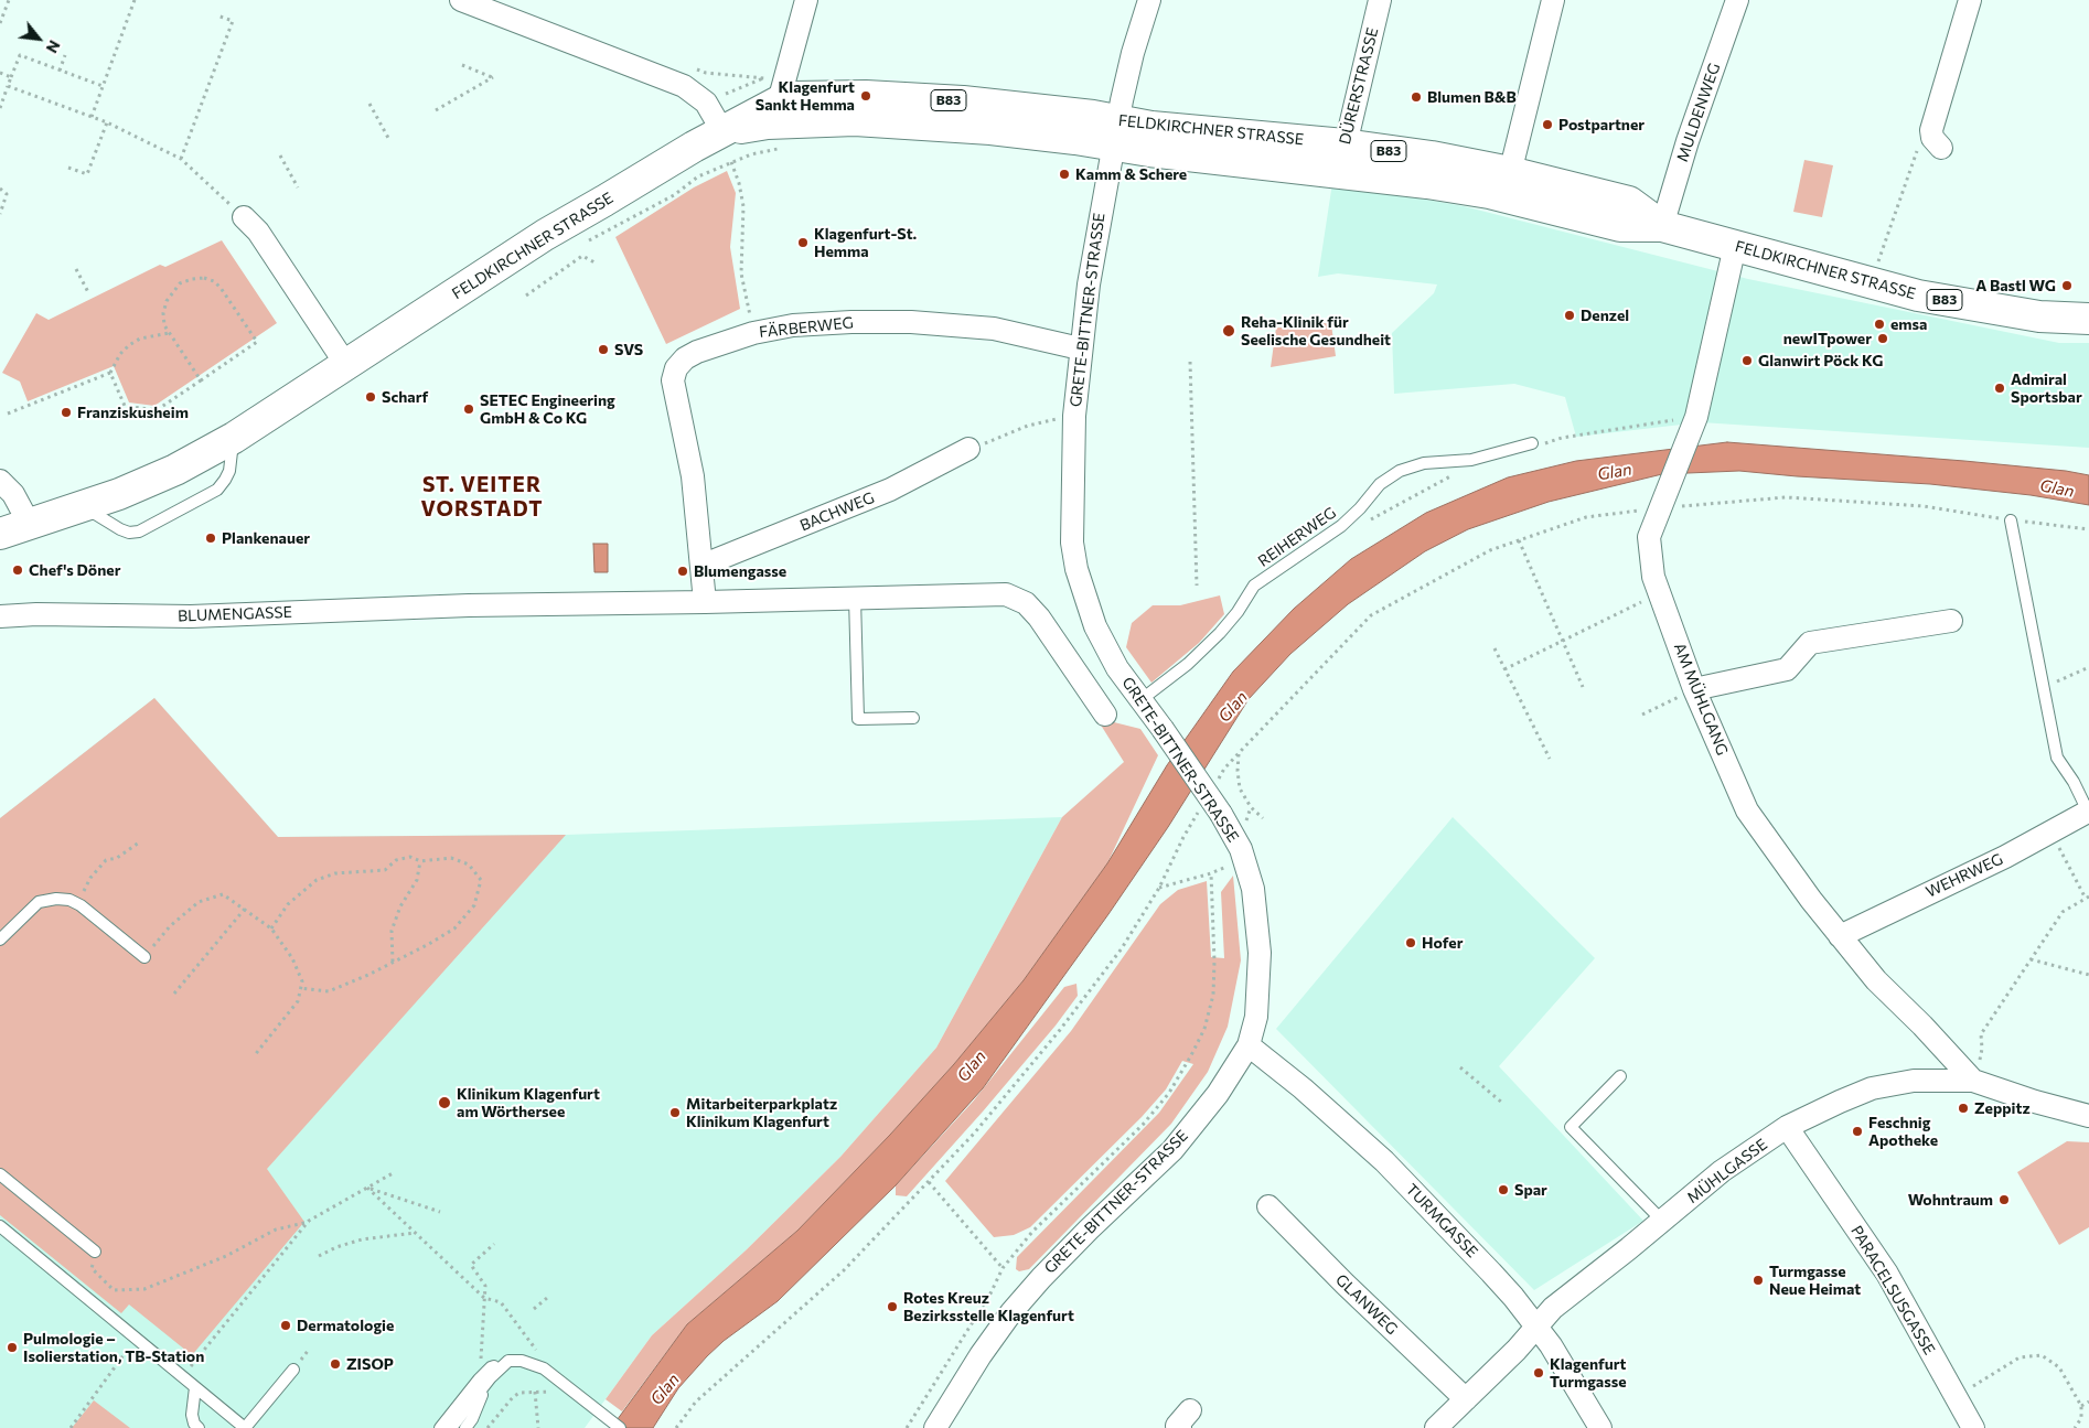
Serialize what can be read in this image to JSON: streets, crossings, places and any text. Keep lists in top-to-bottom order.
{
  "streets": {
    "main road": ["B83", "FELDKIRCHNER STRASSE"],
    "street": [
      "DÜRERSTRASSE",
      "MULDENWEG",
      "GRETE-BITTNER-STRASSE",
      "FÄRBERWEG",
      "BACHWEG",
      "BLUMENGASSE",
      "AM MÜHLGANG",
      "WEHRWEG",
      "MÜHLGASSE",
      "TURMGASSE",
      "PARACELSUSGASSE",
      "GLANWEG"
    ],
    "lane": ["REIHERWEG"]
  },
  "crossings": [
    ["DÜRERSTRASSE", "FELDKIRCHNER STRASSE"],
    ["MULDENWEG", "FELDKIRCHNER STRASSE"],
    ["FELDKIRCHNER STRASSE", "GRETE-BITTNER-STRASSE"],
    ["FELDKIRCHNER STRASSE", "AM MÜHLGANG"],
    ["GRETE-BITTNER-STRASSE", "FÄRBERWEG"],
    ["GRETE-BITTNER-STRASSE", "REIHERWEG"],
    ["GRETE-BITTNER-STRASSE", "TURMGASSE"],
    ["FÄRBERWEG", "BACHWEG"],
    ["FÄRBERWEG", "BLUMENGASSE"],
    ["AM MÜHLGANG", "WEHRWEG"],
    ["AM MÜHLGANG", "MÜHLGASSE"],
    ["MÜHLGASSE", "TURMGASSE"],
    ["MÜHLGASSE", "PARACELSUSGASSE"],
    ["MÜHLGASSE", "GLANWEG"]
  ],
  "districts": ["ST. VEITER VORSTADT"],
  "water": ["Glan"],
  "places": [
    "Klagenfurt Sankt Hemma",
    "Blumen B&B",
    "Postpartner",
    "Kamm & Schere",
    "Klagenfurt-St. Hemma",
    "A Bastl WG",
    "Denzel",
    "emsa",
    "Reha-Klinik für Seelische Gesundheit",
    "newITpower",
    "SVS",
    "Glanwirt Pöck KG",
    "Admiral Sportsbar",
    "Scharf",
    "SETEC Engineering GmbH & Co KG",
    "Franziskusheim",
    "Plankenauer",
    "Chef's Döner",
    "Blumengasse",
    "Hofer",
    "Klinikum Klagenfurt am Wörthersee",
    "Zeppitz",
    "Mitarbeiterparkplatz Klinikum Klagenfurt",
    "Feschnig Apotheke",
    "Spar",
    "Wohntraum",
    "Turmgasse Neue Heimat",
    "Rotes Kreuz Bezirksstelle Klagenfurt",
    "Dermatologie",
    "Pulmologie – Isolierstation, TB-Station",
    "ZISOP",
    "Klagenfurt Turmgasse"
  ],
  "north": "bottom right"
}
